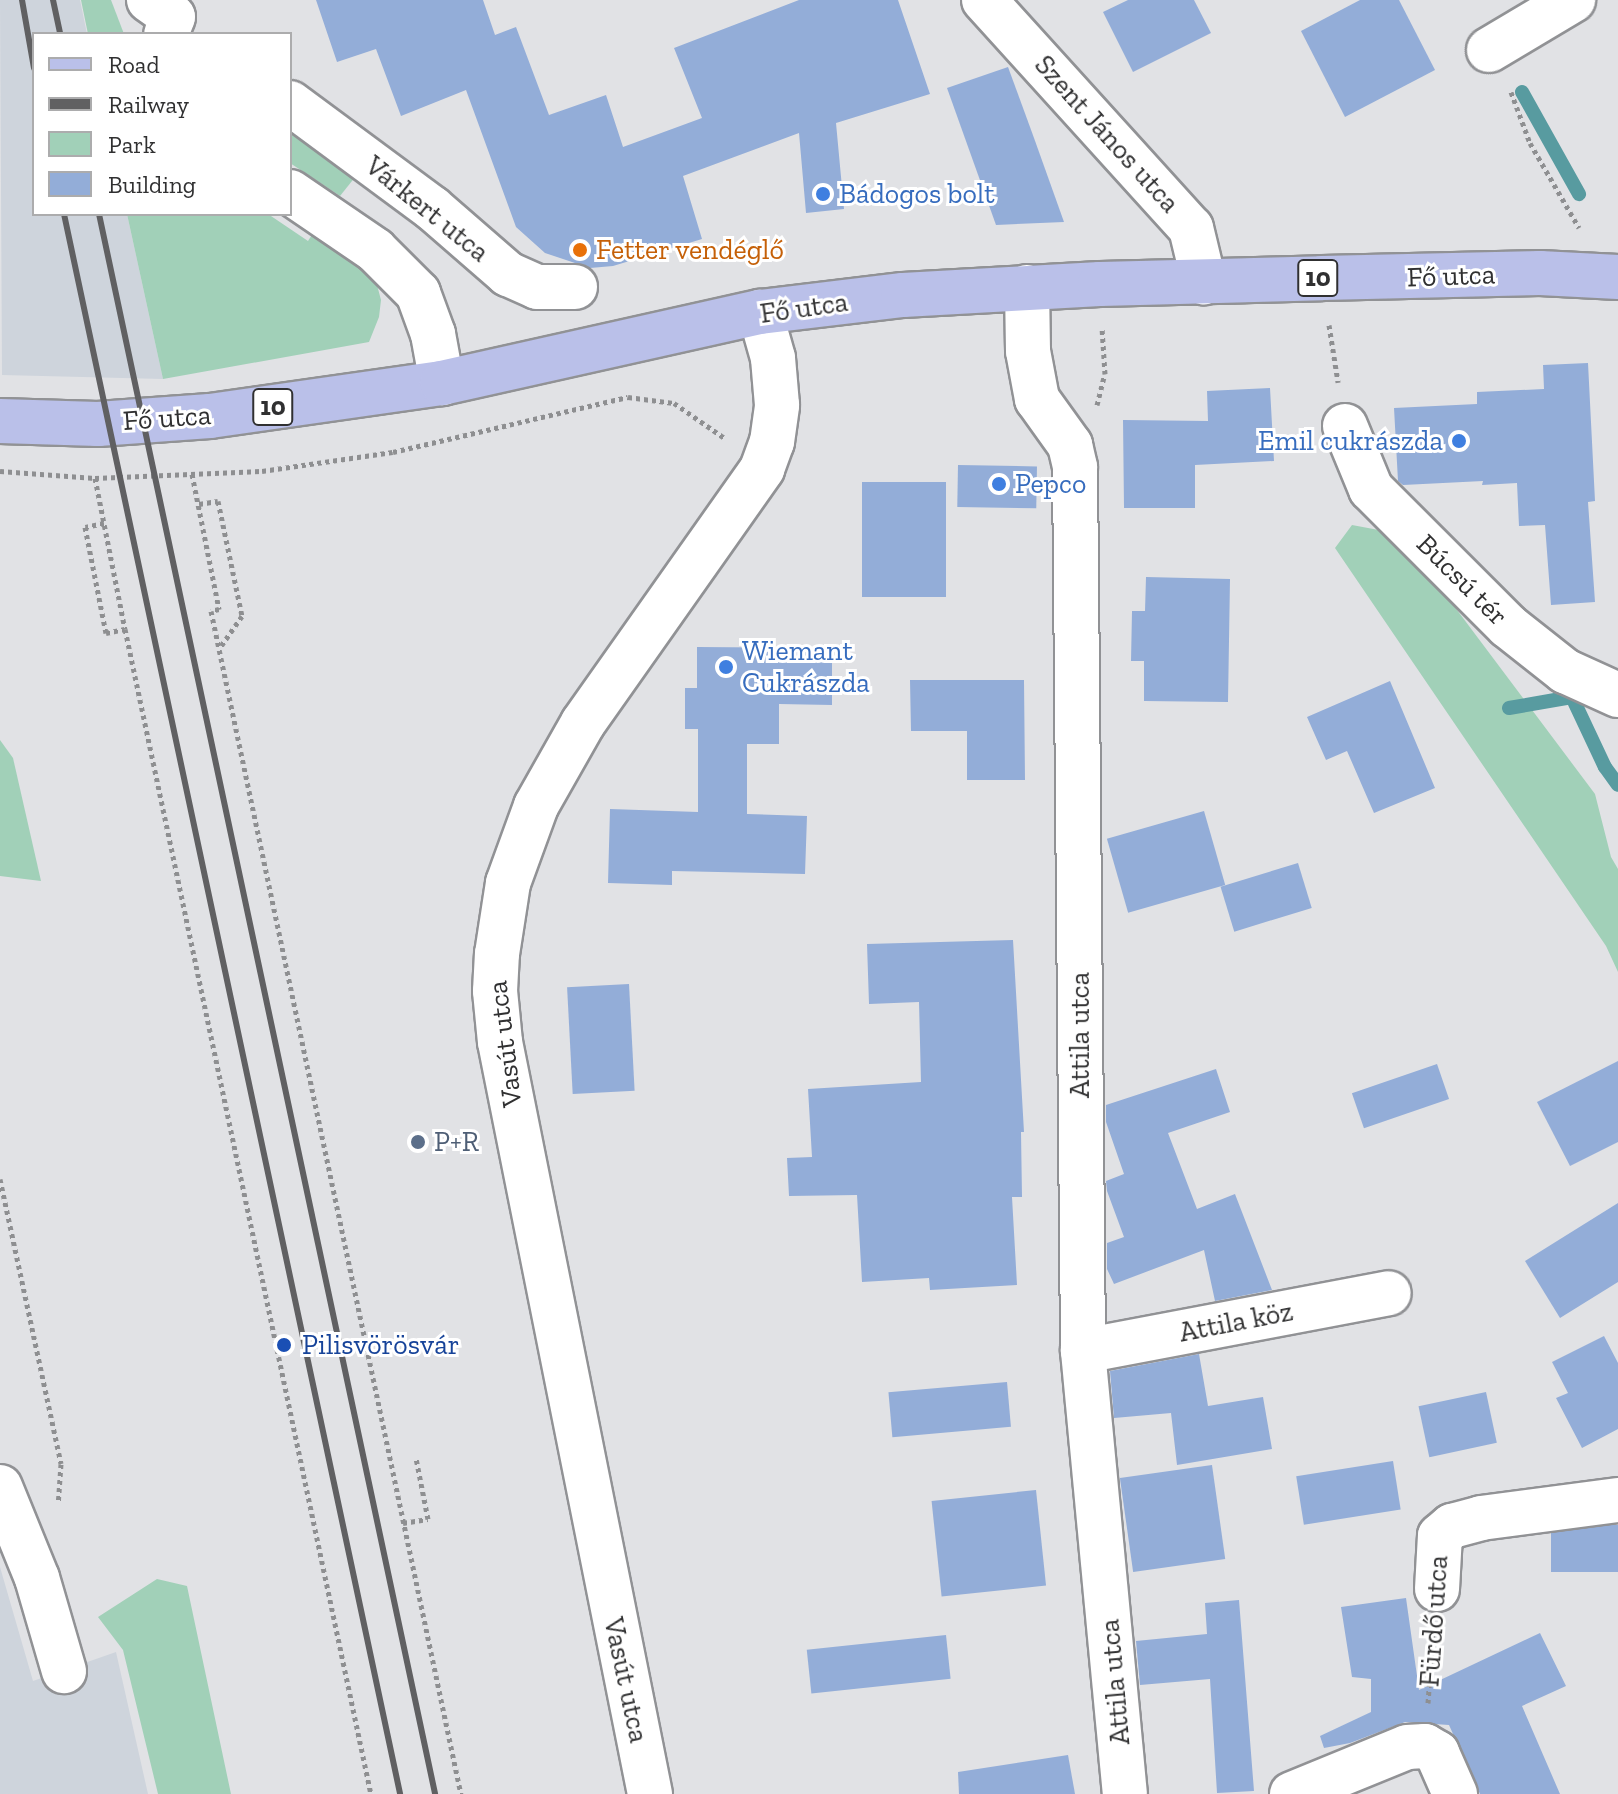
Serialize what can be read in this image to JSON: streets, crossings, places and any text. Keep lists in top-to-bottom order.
{
  "streets": {
    "main road": ["Fő utca", "10"],
    "street": [
      "Szent János utca",
      "Várkert utca",
      "Búcsú tér",
      "Attila utca",
      "Vasút utca",
      "Attila köz",
      "Fürdő utca"
    ]
  },
  "crossings": [
    ["Szent János utca", "Fő utca"],
    ["Fő utca", "Attila utca"],
    ["Fő utca", "Vasút utca"],
    ["Attila utca", "Attila köz"]
  ],
  "places": [
    "Bádogos bolt",
    "Fetter vendéglő",
    "Emil cukrászda",
    "Pepco",
    "Wiemant Cukrászda",
    "P+R",
    "Pilisvörösvár"
  ],
  "legend": [
    "Road",
    "Railway",
    "Park",
    "Building"
  ]
}
